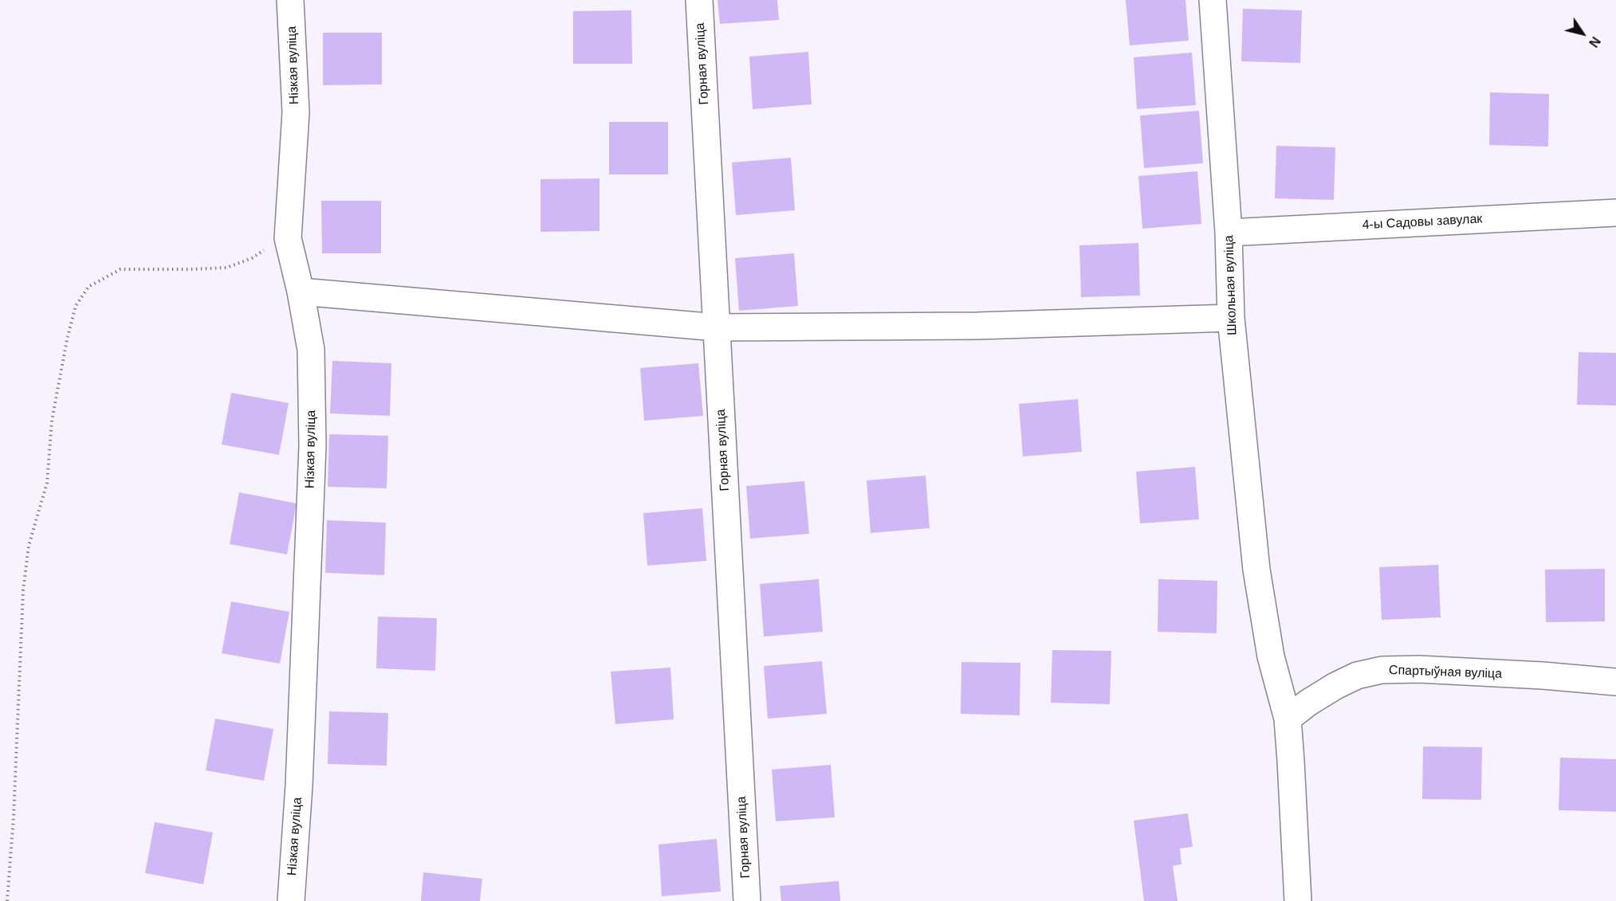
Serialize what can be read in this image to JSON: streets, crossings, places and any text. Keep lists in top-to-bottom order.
{
  "streets": {
    "street": [
      "Горная вуліца",
      "Нізкая вуліца",
      "4-ы Садовы завулак",
      "Школьная вуліца",
      "Спартыўная вуліца"
    ]
  },
  "crossings": [
    ["4-ы Садовы завулак", "Школьная вуліца"],
    ["Школьная вуліца", "Спартыўная вуліца"]
  ],
  "north": "bottom right"
}
